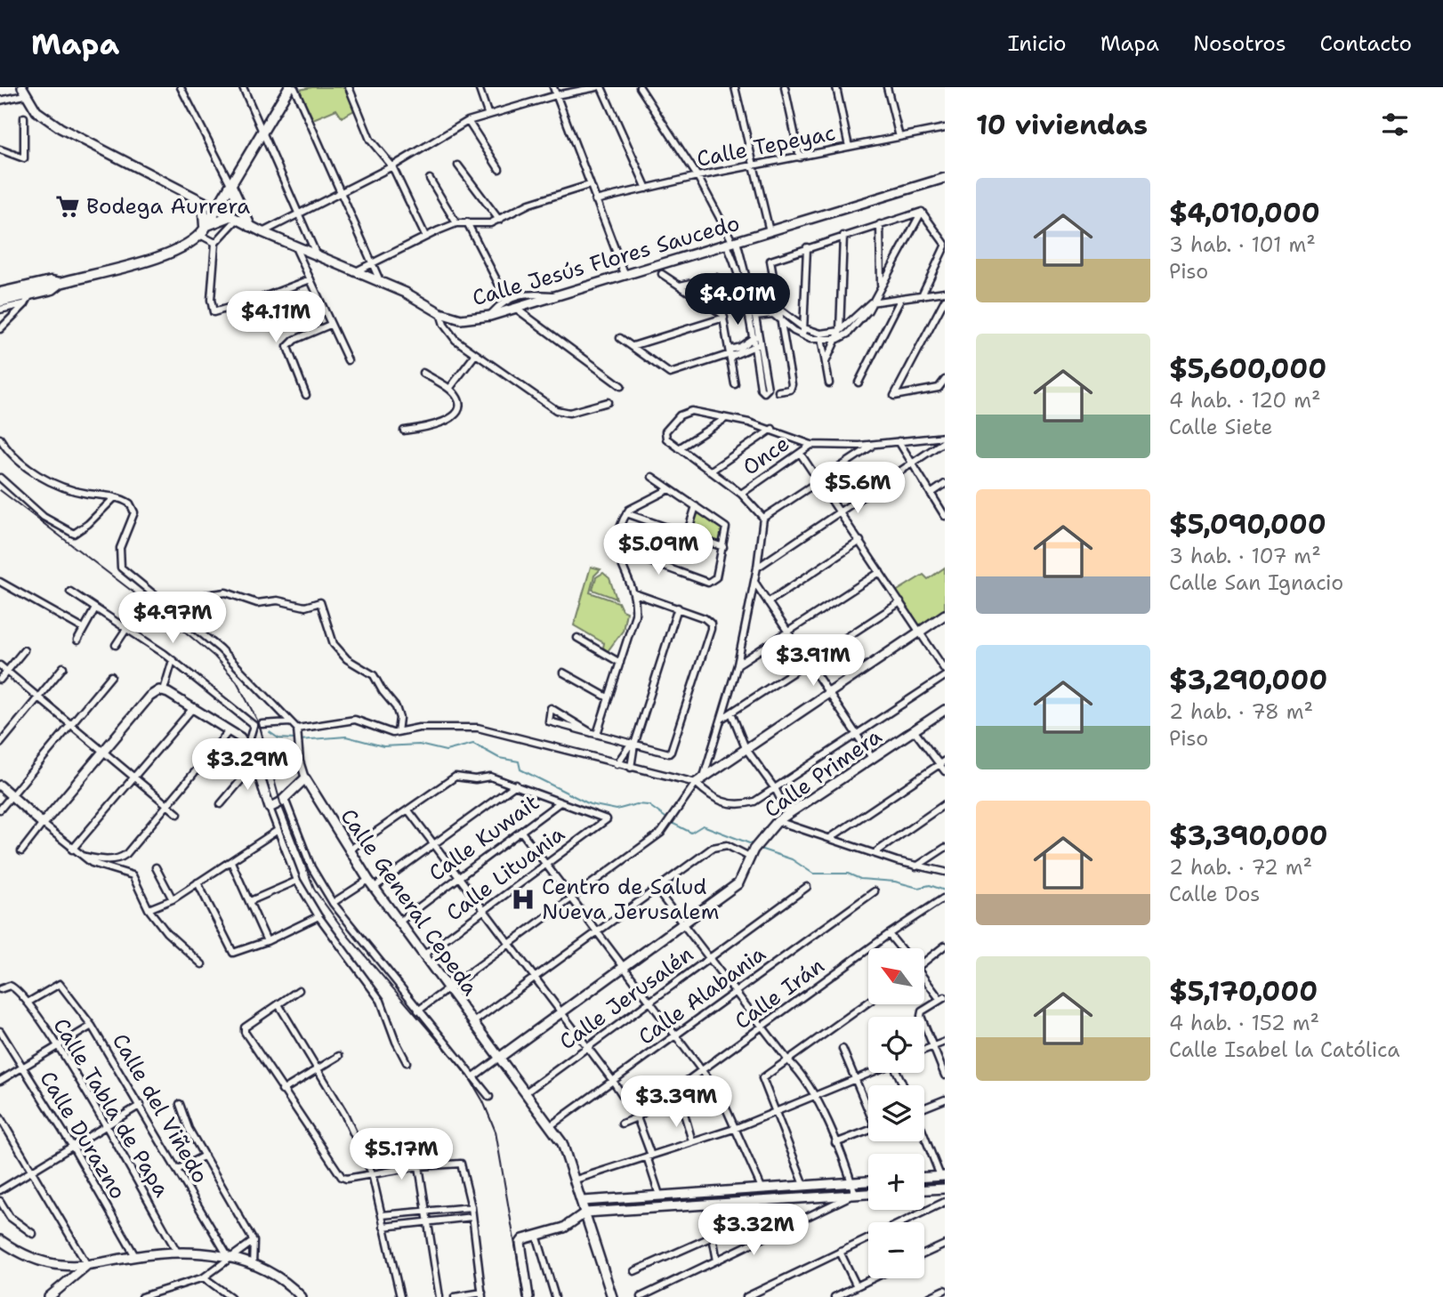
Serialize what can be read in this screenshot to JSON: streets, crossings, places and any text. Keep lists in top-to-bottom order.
{
  "streets": {
    "street": [
      "Calle Tepeyac",
      "Calle Jesús Flores Saucedo",
      "Once",
      "Calle Primera",
      "Calle Kuwait",
      "Calle Lituania",
      "Calle General Cepeda",
      "Calle Irán",
      "Calle Alabania",
      "Calle Jerusalén",
      "Calle Tabla de Papa",
      "Calle del Viñedo",
      "Calle Durazno"
    ]
  },
  "crossings": [
    ["Calle Primera", "Calle General Cepeda"],
    ["Calle Kuwait", "Calle Lituania"],
    ["Calle Kuwait", "Calle General Cepeda"],
    ["Calle Lituania", "Calle General Cepeda"],
    ["Calle General Cepeda", "Calle Alabania"],
    ["Calle General Cepeda", "Calle Jerusalén"],
    ["Calle Tabla de Papa", "Calle del Viñedo"]
  ],
  "places": {
    "supermarket": ["Bodega Aurrera"],
    "hospital": ["Centro de Salud Nueva Jerusalem"]
  },
  "north": "top left",
  "page": {
    "header": "Mapa",
    "nav": [
      "Inicio",
      "Mapa",
      "Nosotros",
      "Contacto"
    ],
    "heading": "10 viviendas",
    "list": [
      {
        "name": "$4,010,000",
        "note": "3 hab. · 101 m² · Piso"
      },
      {
        "name": "$5,600,000",
        "note": "4 hab. · 120 m² · Calle Siete"
      },
      {
        "name": "$5,090,000",
        "note": "3 hab. · 107 m² · Calle San Ignacio"
      },
      {
        "name": "$3,290,000",
        "note": "2 hab. · 78 m² · Piso"
      },
      {
        "name": "$3,390,000",
        "note": "2 hab. · 72 m² · Calle Dos"
      },
      {
        "name": "$5,170,000",
        "note": "4 hab. · 152 m² · Calle Isabel la Católica"
      }
    ],
    "price": [
      "$4.01M",
      "$4.11M",
      "$5.6M",
      "$5.09M",
      "$4.97M",
      "$3.91M",
      "$3.29M",
      "$3.39M",
      "$5.17M",
      "$3.32M"
    ],
    "map_buttons": ["+", "−"]
  }
}
